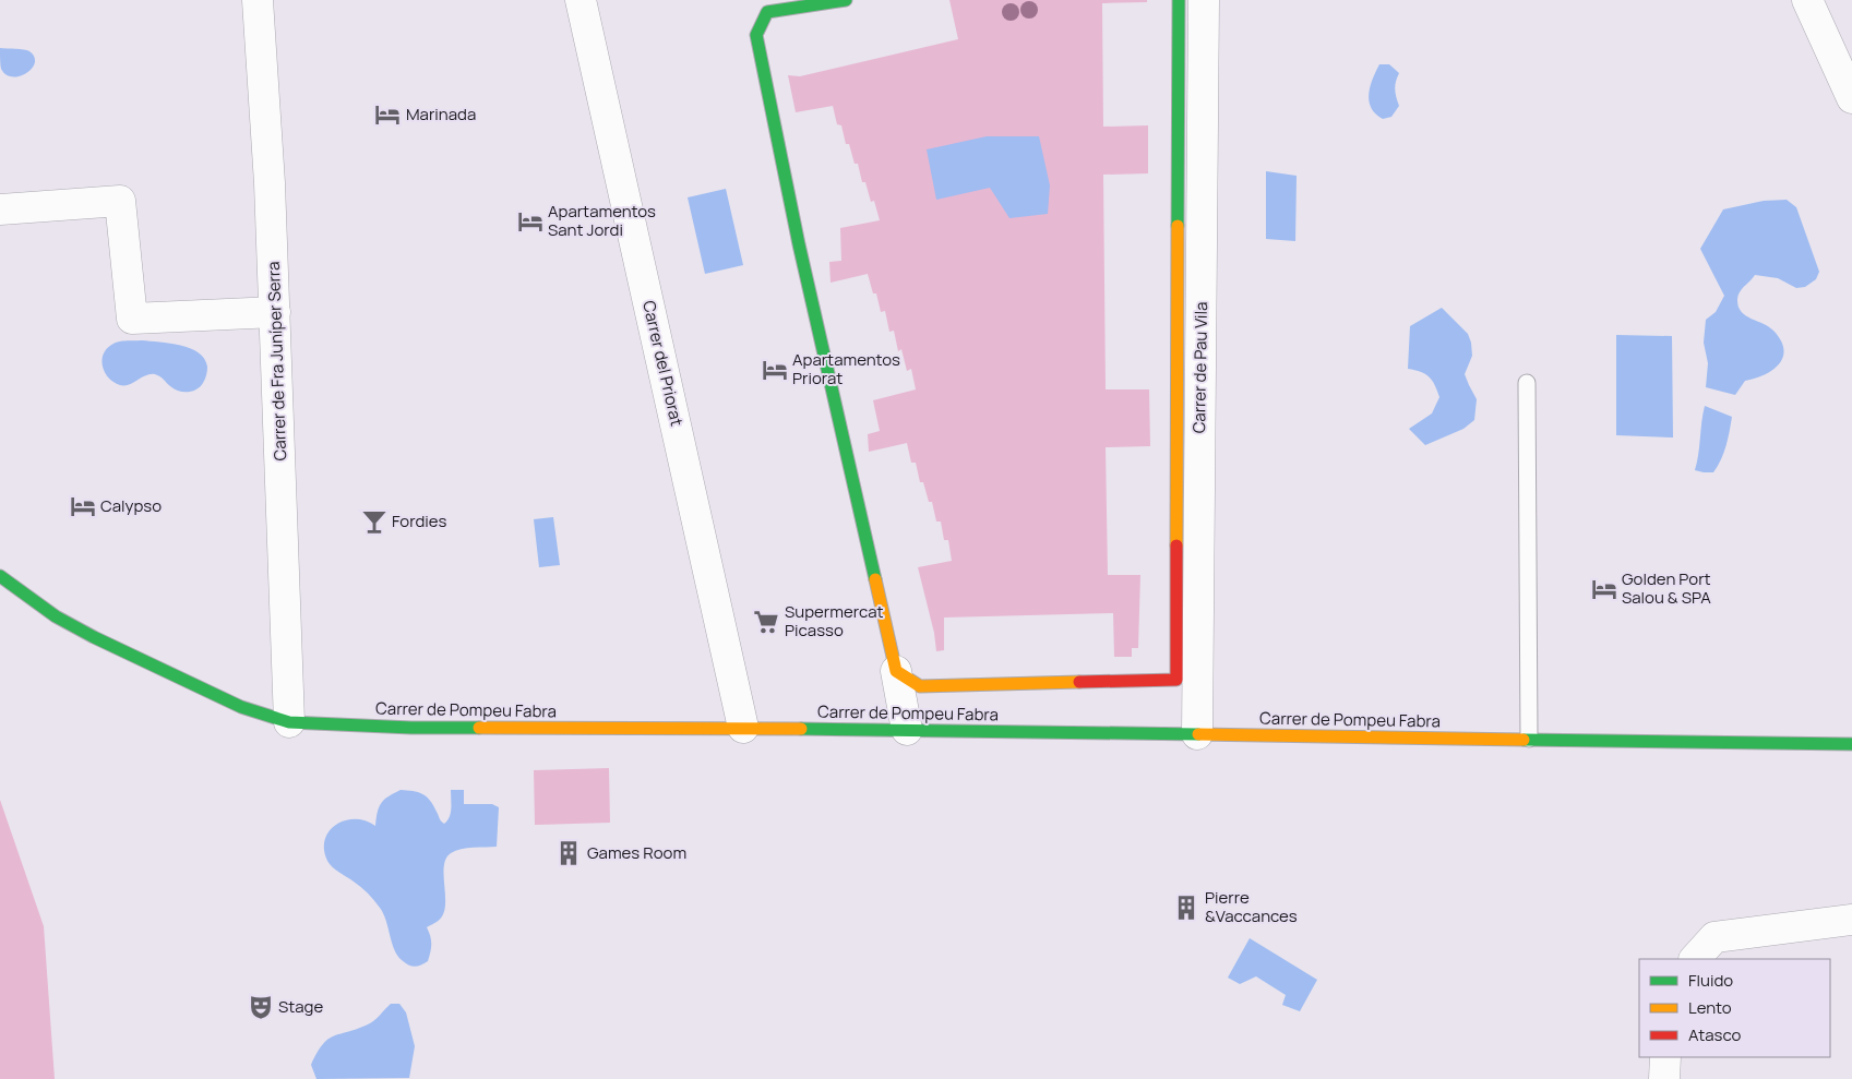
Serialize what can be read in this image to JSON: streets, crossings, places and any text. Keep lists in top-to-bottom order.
{
  "streets": {
    "street": [
      "Carrer de Fra Juníper Serra",
      "Carrer del Priorat",
      "Carrer de Pau Vila",
      "Carrer de Pompeu Fabra"
    ]
  },
  "crossings": [
    ["Carrer de Fra Juníper Serra", "Carrer de Pompeu Fabra"],
    ["Carrer del Priorat", "Carrer de Pompeu Fabra"],
    ["Carrer de Pau Vila", "Carrer de Pompeu Fabra"]
  ],
  "places": {
    "hotel": [
      "Marinada",
      "Apartamentos Sant Jordi",
      "Apartamentos Priorat",
      "Calypso",
      "Golden Port Salou & SPA"
    ],
    "bar": ["Fordies"],
    "supermarket": ["Supermercat Picasso"],
    "building": ["Games Room", "Pierre &Vaccances"],
    "theatre": ["Stage"]
  },
  "legend": ["Fluido", "Lento", "Atasco"]
}
